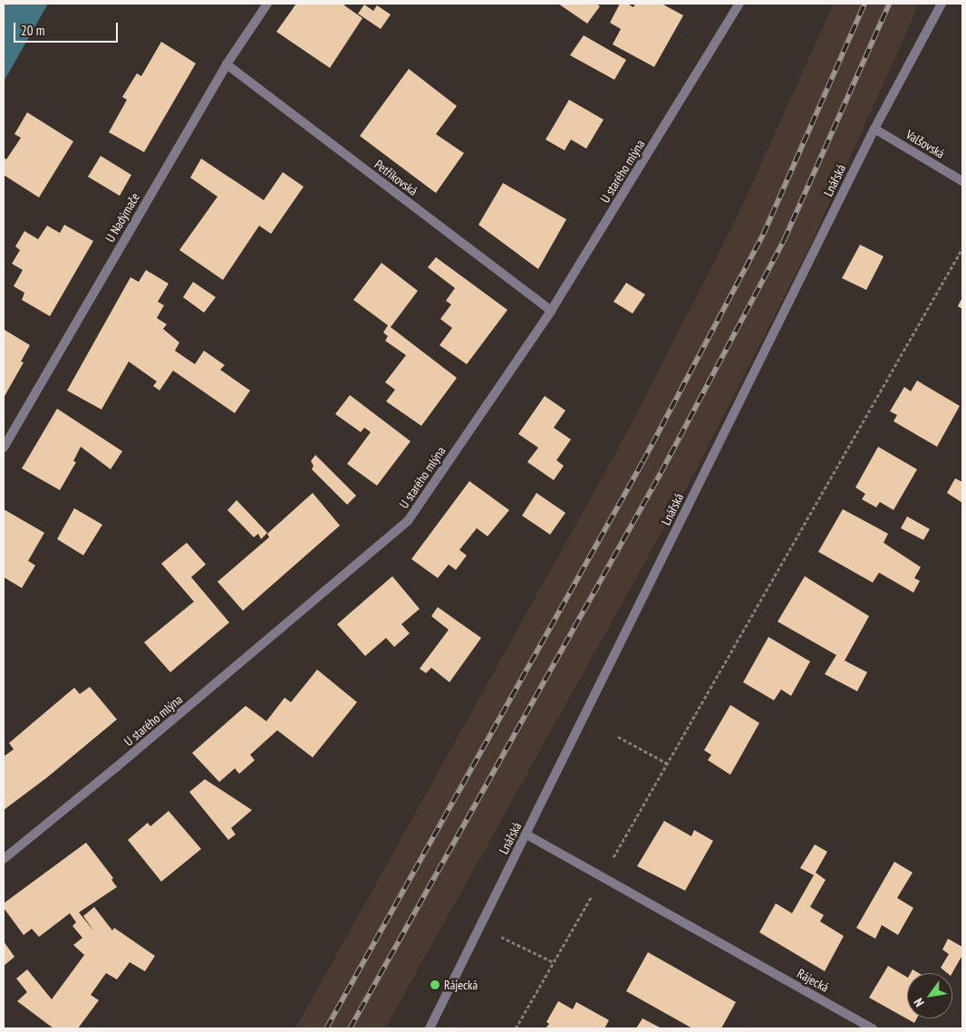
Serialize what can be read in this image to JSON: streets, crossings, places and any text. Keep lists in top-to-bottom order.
{
  "streets": {
    "street": [
      "Valšovská",
      "U starého mlýna",
      "Petříkovská",
      "Lnářská",
      "U Nadýmače",
      "Rájecká"
    ]
  },
  "crossings": [
    ["Valšovská", "Lnářská"],
    ["U starého mlýna", "Petříkovská"],
    ["Petříkovská", "U Nadýmače"],
    ["Lnářská", "Rájecká"]
  ],
  "places": ["Rájecká"],
  "scale_bar": "20 m",
  "north": "bottom left"
}
